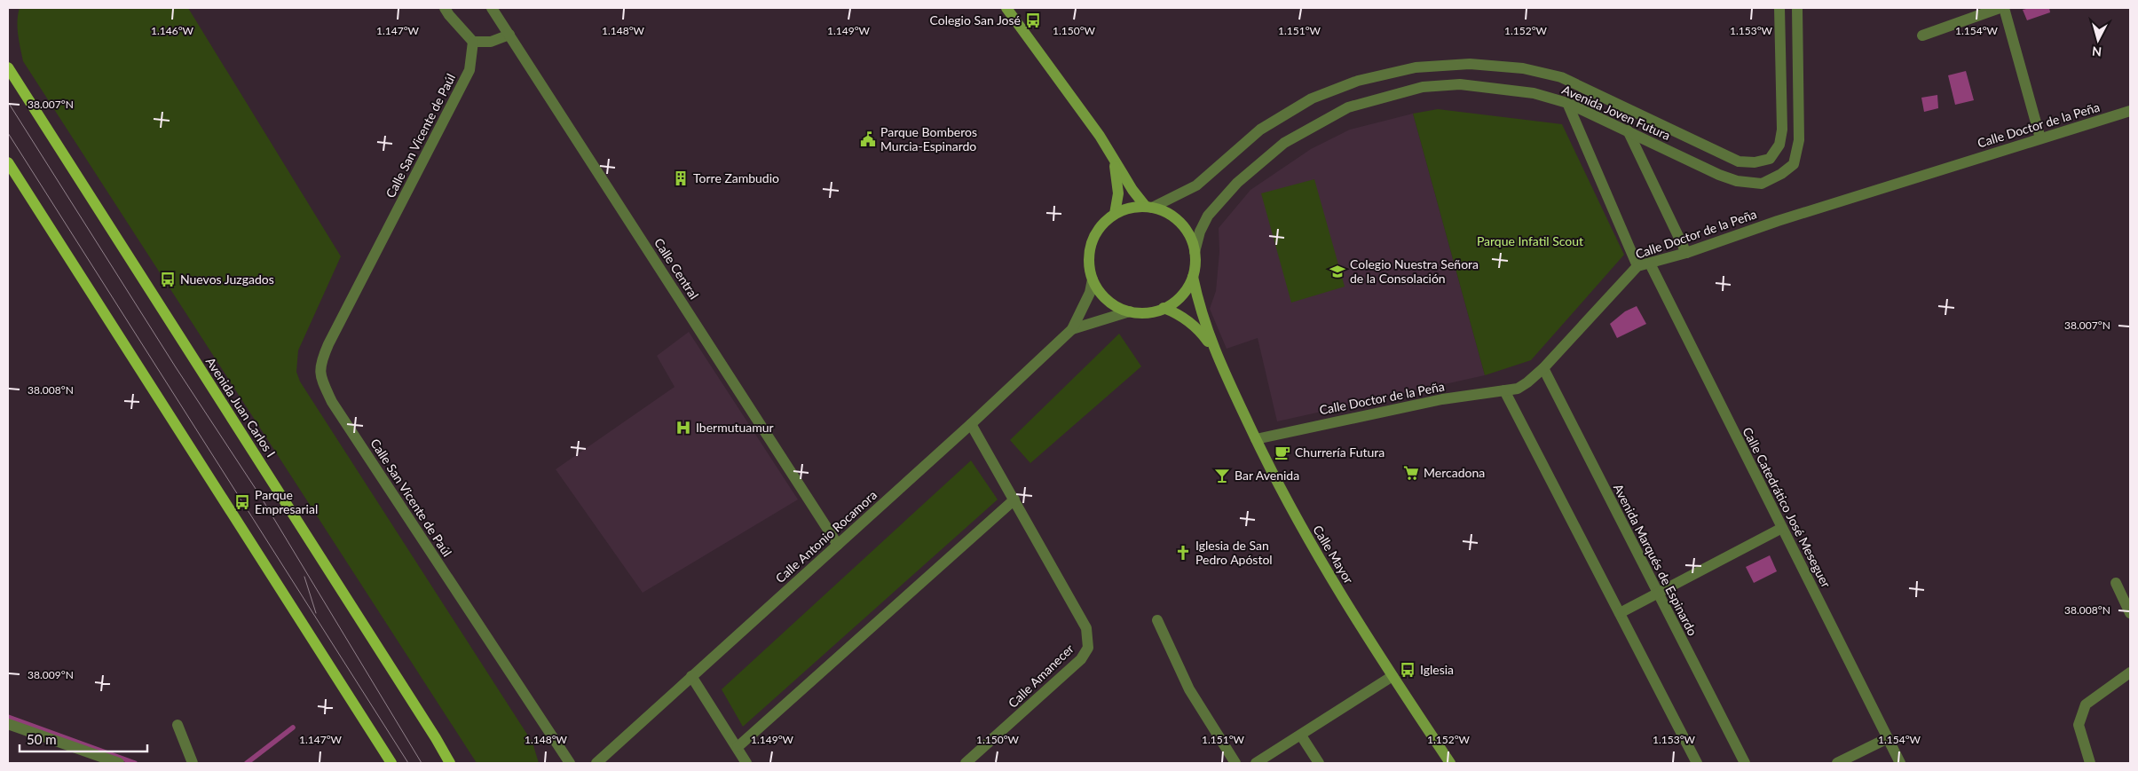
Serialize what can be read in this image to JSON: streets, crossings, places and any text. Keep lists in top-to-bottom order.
{
  "streets": {
    "main road": ["Avenida Juan Carlos I", "Calle Mayor"],
    "street": [
      "Avenida Joven Futura",
      "Calle Doctor de la Peña",
      "Calle San Vicente de Paúl",
      "Calle Central",
      "Calle Catedrático José Meseguer",
      "Calle Antonio Rocamora",
      "Avenida Marqués de Espinardo",
      "Calle Amanecer"
    ]
  },
  "crossings": [
    ["Avenida Joven Futura", "Calle Antonio Rocamora"],
    ["Avenida Joven Futura", "Calle Mayor"],
    ["Calle Doctor de la Peña", "Calle Catedrático José Meseguer"],
    ["Calle Doctor de la Peña", "Calle Mayor"],
    ["Calle Doctor de la Peña", "Avenida Marqués de Espinardo"],
    ["Calle Central", "Calle Antonio Rocamora"],
    ["Calle Antonio Rocamora", "Calle Mayor"],
    ["Calle Antonio Rocamora", "Calle Amanecer"]
  ],
  "parks": ["Parque Infatil Scout"],
  "places": {
    "bus stop": [
      "Colegio San José",
      "Nuevos Juzgados",
      "Parque Empresarial",
      "Iglesia"
    ],
    "public building": ["Parque Bomberos Murcia-Espinardo"],
    "building": ["Torre Zambudio"],
    "school or university": ["Colegio Nuestra Señora de la Consolación"],
    "hospital": ["Ibermutuamur"],
    "cafe": ["Churrería Futura"],
    "supermarket": ["Mercadona"],
    "bar": ["Bar Avenida"],
    "church": ["Iglesia de San Pedro Apóstol"]
  },
  "scale_bar": "50 m",
  "north": "bottom",
  "coordinates": [
    "1.146°W",
    "1.147°W",
    "1.148°W",
    "1.149°W",
    "1.150°W",
    "1.151°W",
    "1.152°W",
    "1.153°W",
    "1.154°W",
    "38.007°N",
    "38.008°N",
    "38.009°N"
  ]
}
